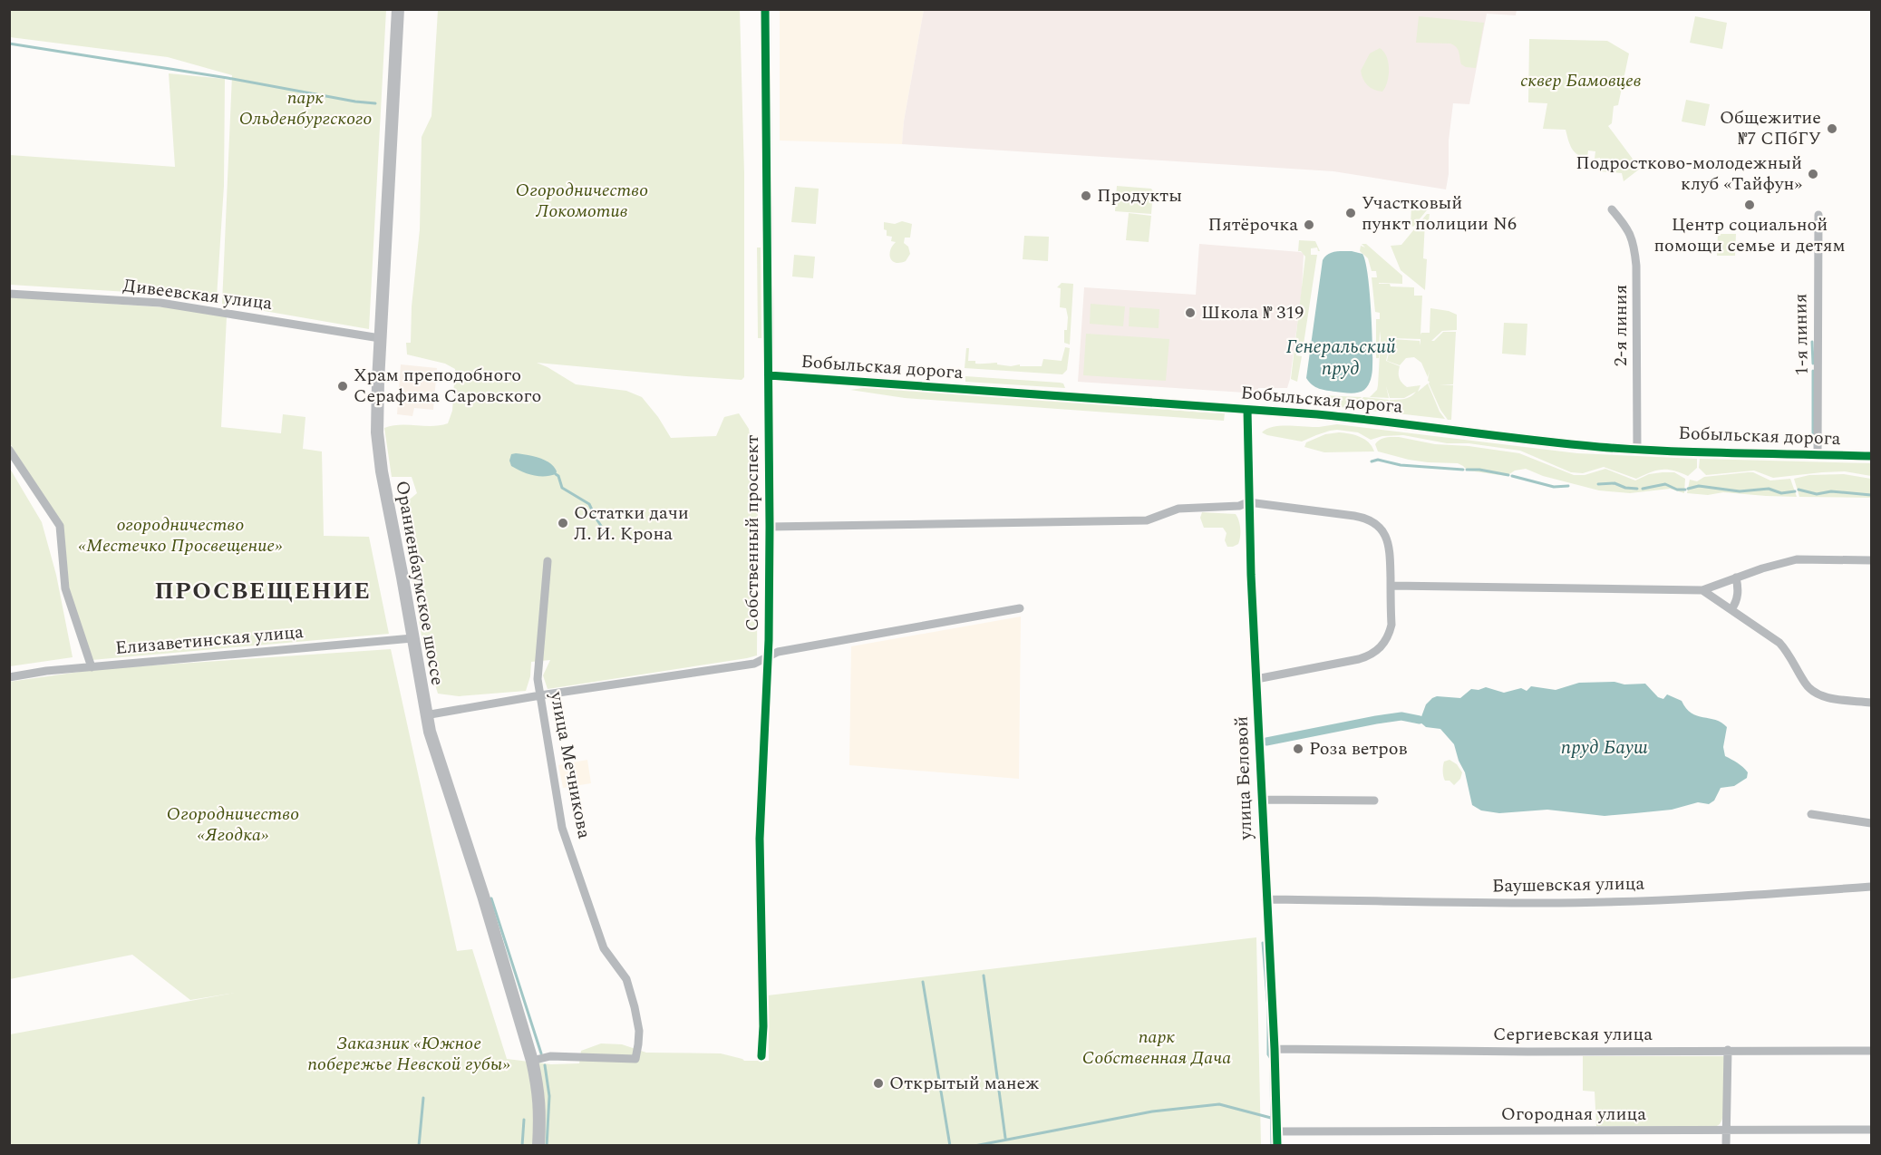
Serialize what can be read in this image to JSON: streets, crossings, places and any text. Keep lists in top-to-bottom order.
{
  "streets": {
    "main road": ["Ораниенбаумское шоссе"],
    "street": [
      "Дивеевская улица",
      "2-я линия",
      "1-я линия",
      "Бобыльская дорога",
      "Собственный проспект",
      "Елизаветинская улица",
      "улица Мечникова",
      "улица Беловой",
      "Баушевская улица",
      "Сергиевская улица",
      "Огородная улица"
    ]
  },
  "crossings": [
    ["Дивеевская улица", "Ораниенбаумское шоссе"],
    ["2-я линия", "Бобыльская дорога"],
    ["1-я линия", "Бобыльская дорога"],
    ["Бобыльская дорога", "Собственный проспект"],
    ["Бобыльская дорога", "улица Беловой"],
    ["Ораниенбаумское шоссе", "Елизаветинская улица"],
    ["Ораниенбаумское шоссе", "улица Мечникова"],
    ["улица Беловой", "Баушевская улица"],
    ["улица Беловой", "Сергиевская улица"],
    ["улица Беловой", "Огородная улица"]
  ],
  "districts": ["ПРОСВЕЩЕНИЕ"],
  "water": ["Генеральский пруд", "пруд Бауш"],
  "parks": [
    "сквер Бамовцев",
    "парк Ольденбургского",
    "Огородничество Локомотив",
    "огородничество «Местечко Просвещение»",
    "Огородничество «Ягодка»",
    "парк Собственная Дача",
    "Заказник «Южное побережье Невской губы»"
  ],
  "places": [
    "Общежитие №7 СПбГУ",
    "Подростково-молодежный клуб «Тайфун»",
    "Продукты",
    "Центр социальной помощи семье и детям",
    "Участковый пункт полиции N6",
    "Пятёрочка",
    "Школа № 319",
    "Храм преподобного Серафима Саровского",
    "Остатки дачи Л. И. Крона",
    "Роза ветров",
    "Открытый манеж"
  ]
}
